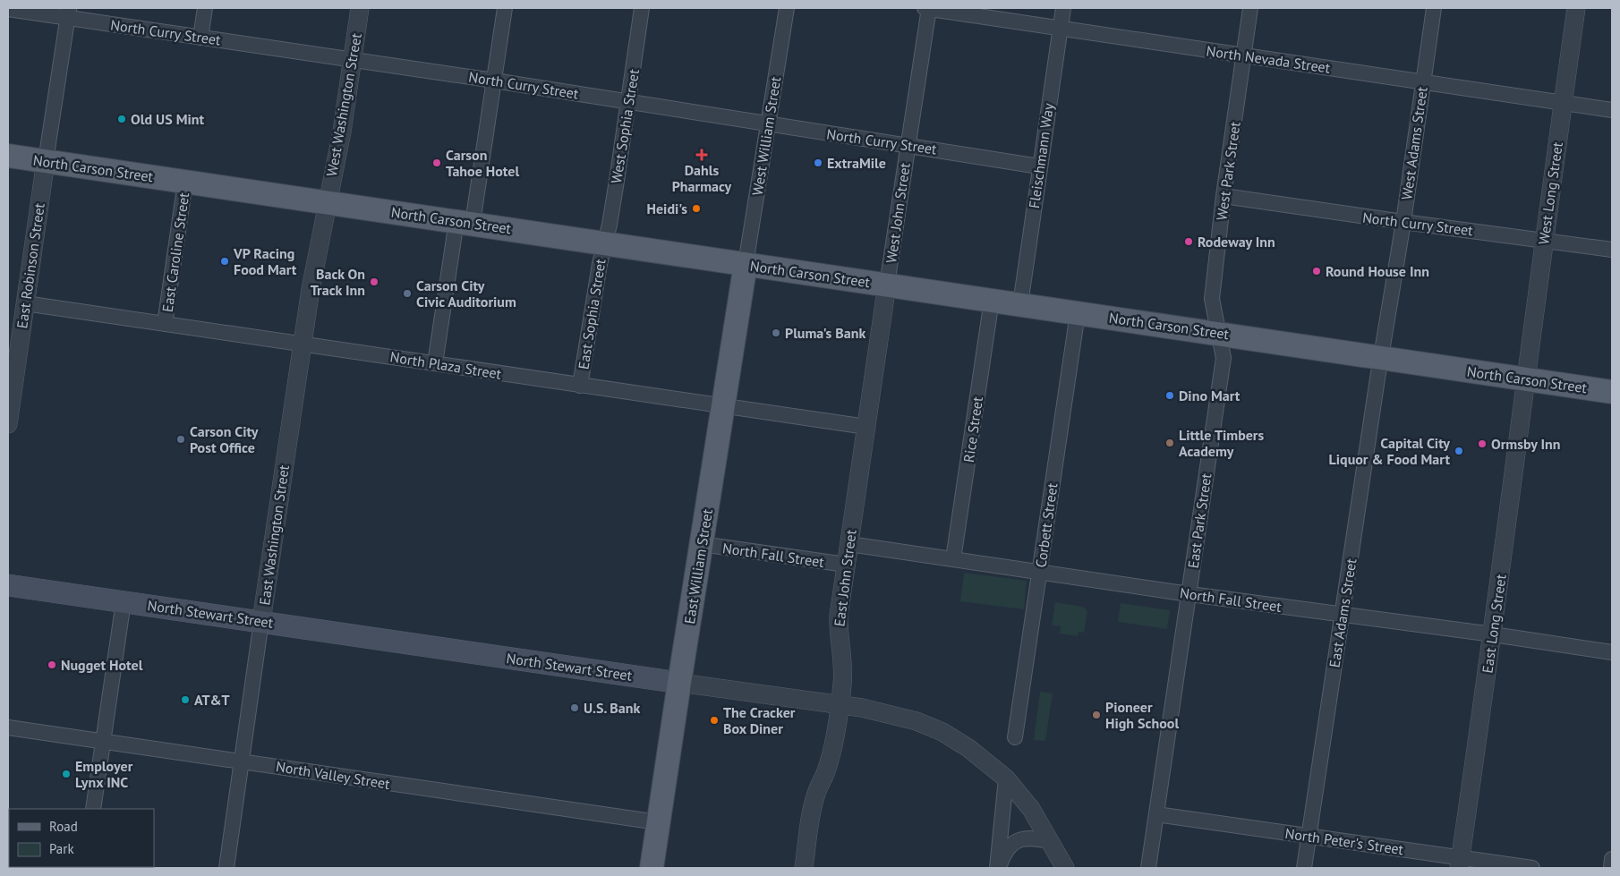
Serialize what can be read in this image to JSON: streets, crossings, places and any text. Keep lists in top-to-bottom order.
{
  "streets": {
    "main road": ["North Carson Street", "East William Street", "North Stewart Street"],
    "street": [
      "North Curry Street",
      "North Nevada Street",
      "West Washington Street",
      "West Sophia Street",
      "West William Street",
      "West Adams Street",
      "Fleischmann Way",
      "West Park Street",
      "West Long Street",
      "West John Street",
      "East Caroline Street",
      "East Robinson Street",
      "East Sophia Street",
      "North Plaza Street",
      "Rice Street",
      "East Park Street",
      "Corbett Street",
      "East Washington Street",
      "North Fall Street",
      "East John Street",
      "East Adams Street",
      "East Long Street",
      "North Valley Street",
      "North Peter's Street"
    ]
  },
  "crossings": [
    ["North Curry Street", "West Washington Street"],
    ["North Curry Street", "West Sophia Street"],
    ["North Curry Street", "West William Street"],
    ["North Curry Street", "West Adams Street"],
    ["North Curry Street", "Fleischmann Way"],
    ["North Curry Street", "West Park Street"],
    ["North Curry Street", "West Long Street"],
    ["North Curry Street", "West John Street"],
    ["North Nevada Street", "West Adams Street"],
    ["North Nevada Street", "Fleischmann Way"],
    ["North Nevada Street", "West Park Street"],
    ["North Nevada Street", "West Long Street"],
    ["North Nevada Street", "West John Street"],
    ["West Washington Street", "North Carson Street"],
    ["West Washington Street", "East Washington Street"],
    ["West Sophia Street", "North Carson Street"],
    ["West Sophia Street", "East Sophia Street"],
    ["West William Street", "North Carson Street"],
    ["West William Street", "East William Street"],
    ["West Adams Street", "North Carson Street"],
    ["West Adams Street", "East Adams Street"],
    ["Fleischmann Way", "North Carson Street"],
    ["North Carson Street", "West Park Street"],
    ["North Carson Street", "West Long Street"],
    ["North Carson Street", "West John Street"],
    ["North Carson Street", "East Caroline Street"],
    ["North Carson Street", "East Robinson Street"],
    ["North Carson Street", "East Sophia Street"],
    ["North Carson Street", "Rice Street"],
    ["North Carson Street", "East Park Street"],
    ["North Carson Street", "Corbett Street"],
    ["North Carson Street", "East Washington Street"],
    ["North Carson Street", "East William Street"],
    ["North Carson Street", "East John Street"],
    ["North Carson Street", "East Adams Street"],
    ["North Carson Street", "East Long Street"],
    ["West Park Street", "East Park Street"],
    ["West Long Street", "East Long Street"],
    ["West John Street", "East John Street"],
    ["East Caroline Street", "North Plaza Street"],
    ["East Robinson Street", "North Plaza Street"],
    ["East Sophia Street", "North Plaza Street"],
    ["North Plaza Street", "East Washington Street"],
    ["North Plaza Street", "East William Street"],
    ["North Plaza Street", "East John Street"],
    ["Rice Street", "North Fall Street"],
    ["East Park Street", "North Fall Street"],
    ["East Park Street", "North Peter's Street"],
    ["Corbett Street", "North Fall Street"],
    ["East Washington Street", "North Stewart Street"],
    ["East Washington Street", "North Valley Street"],
    ["North Fall Street", "East William Street"],
    ["North Fall Street", "East John Street"],
    ["North Fall Street", "East Adams Street"],
    ["North Fall Street", "East Long Street"],
    ["East William Street", "North Stewart Street"],
    ["East William Street", "North Valley Street"],
    ["East John Street", "North Stewart Street"],
    ["East Adams Street", "North Peter's Street"],
    ["East Long Street", "North Peter's Street"]
  ],
  "places": {
    "other": [
      "Old US Mint",
      "Carson Tahoe Hotel",
      "ExtraMile",
      "Heidi's",
      "Rodeway Inn",
      "VP Racing Food Mart",
      "Round House Inn",
      "Back On Track Inn",
      "Carson City Civic Auditorium",
      "Pluma's Bank",
      "Dino Mart",
      "Carson City Post Office",
      "Little Timbers Academy",
      "Ormsby Inn",
      "Capital City Liquor & Food Mart",
      "Nugget Hotel",
      "AT&T",
      "U.S. Bank",
      "Pioneer High School",
      "The Cracker Box Diner",
      "Employer Lynx INC"
    ],
    "health": ["Dahls Pharmacy"]
  },
  "legend": ["Road", "Park"]
}
